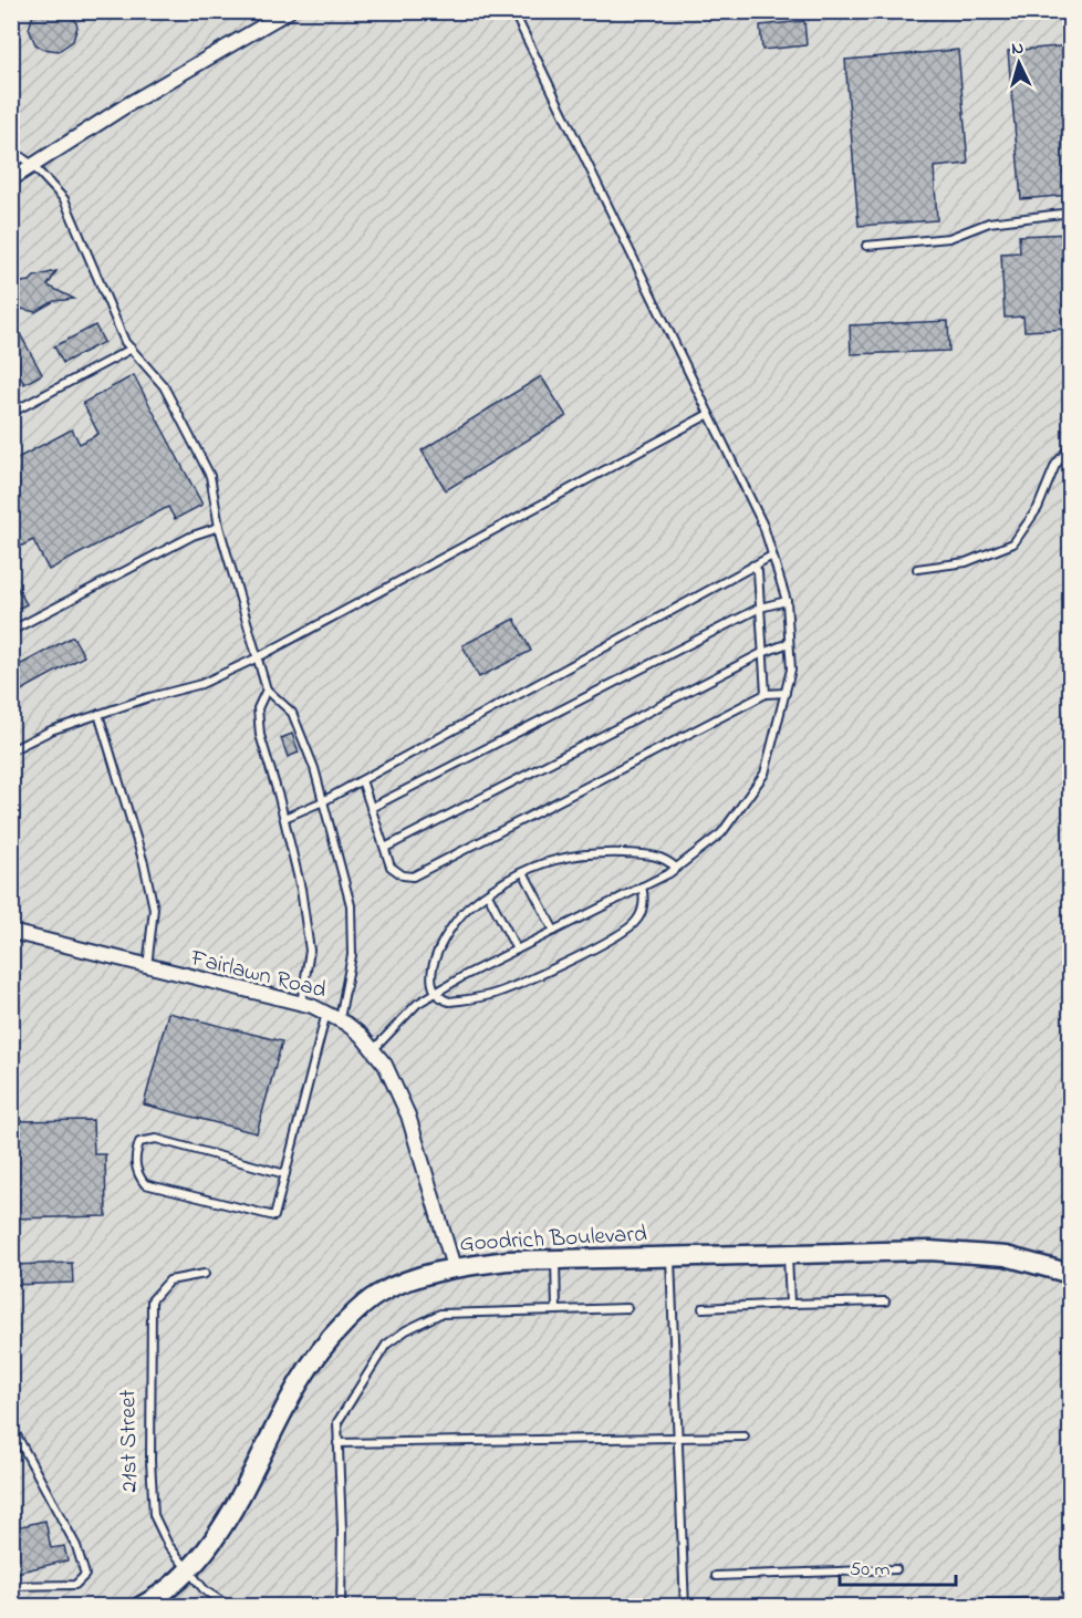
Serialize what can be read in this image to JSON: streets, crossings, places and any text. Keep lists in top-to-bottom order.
{
  "streets": {
    "street": ["Fairlawn Road", "Goodrich Boulevard"],
    "lane": ["21st Street"]
  },
  "crossings": [
    ["Fairlawn Road", "Goodrich Boulevard"],
    ["Goodrich Boulevard", "21st Street"]
  ],
  "scale_bar": "50 m",
  "north": "top"
}
